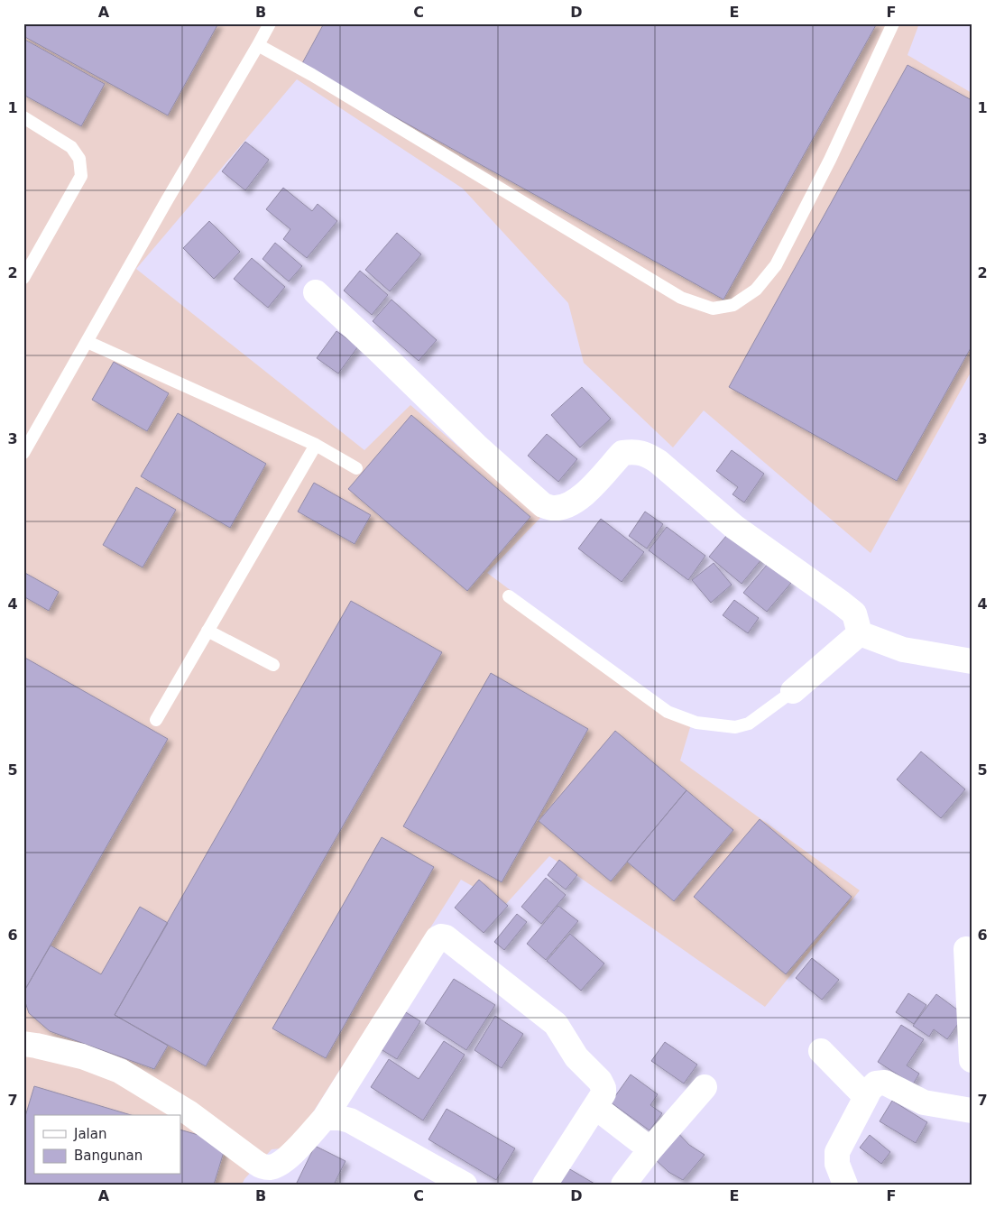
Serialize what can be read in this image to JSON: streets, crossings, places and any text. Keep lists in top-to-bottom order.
{
  "legend": ["Jalan", "Bangunan"],
  "grid": {
    "columns": [
      "A",
      "B",
      "C",
      "D",
      "E",
      "F"
    ],
    "rows": [
      "1",
      "2",
      "3",
      "4",
      "5",
      "6",
      "7"
    ]
  }
}
